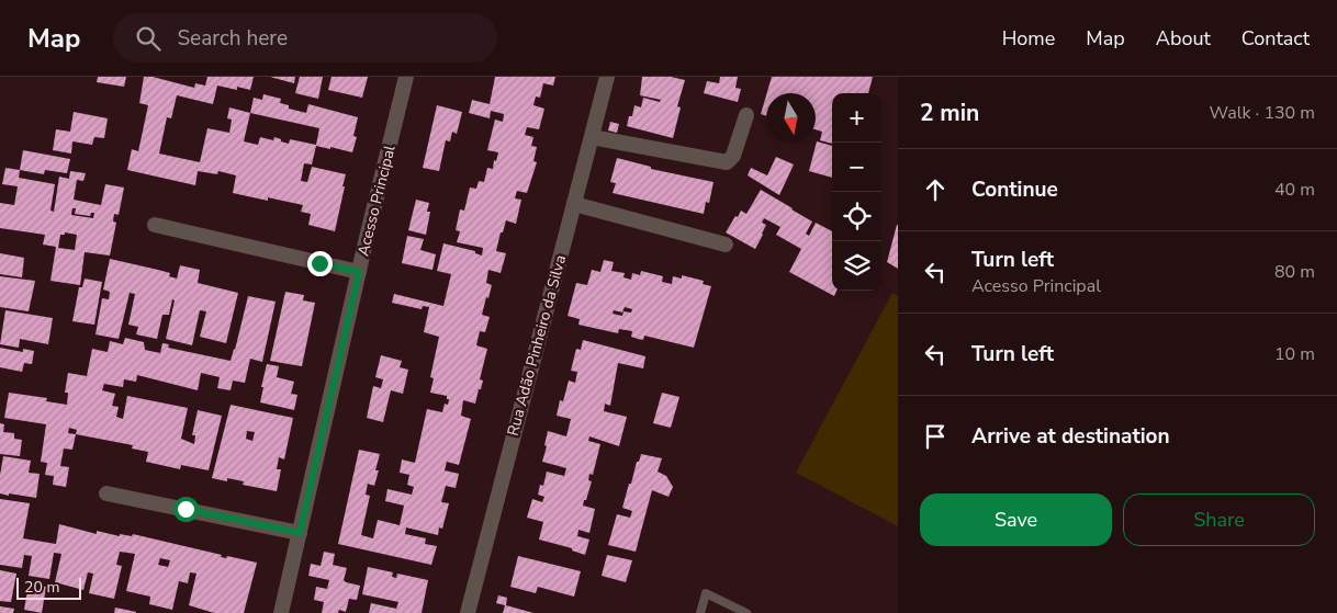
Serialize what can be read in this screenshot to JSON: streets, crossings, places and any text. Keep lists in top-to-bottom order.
{
  "streets": {
    "street": ["Acesso Principal", "Rua Adão Pinheiro da Silva"]
  },
  "scale_bar": "20 m",
  "north": "bottom",
  "page": {
    "header": "Map",
    "search": "Search here",
    "nav": [
      "Home",
      "Map",
      "About",
      "Contact"
    ],
    "heading": ["2 min", "Walk · 130 m"],
    "map_buttons": ["+", "−"],
    "list": [
      ["Continue", "40 m"],
      ["Turn left", "Acesso Principal", "80 m"],
      ["Turn left", "10 m"],
      "Arrive at destination"
    ],
    "buttons": ["Save", "Share"],
    "scale": "20 m"
  }
}
